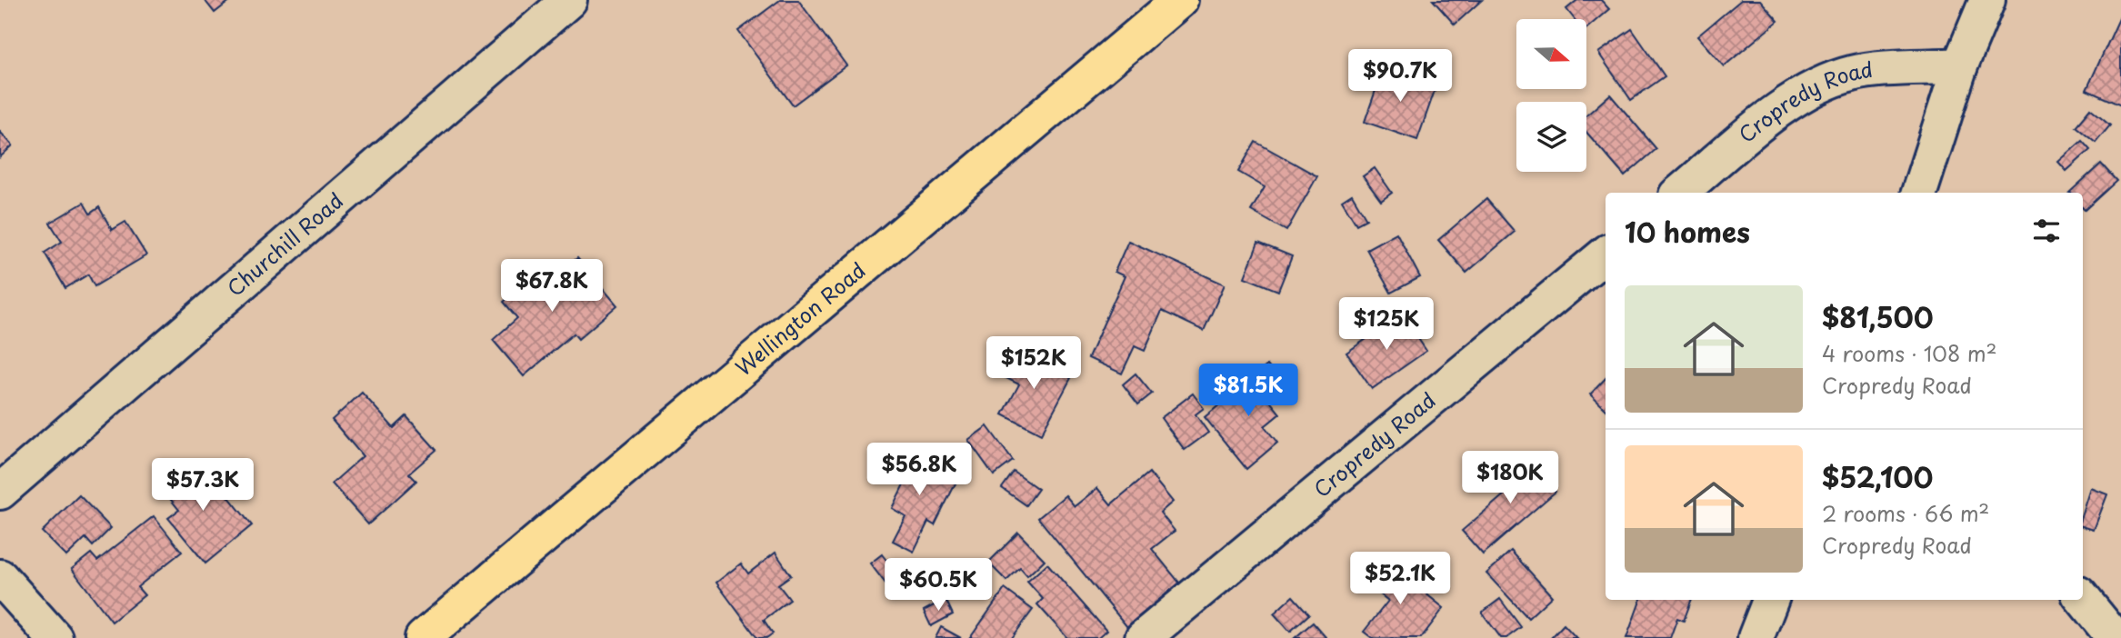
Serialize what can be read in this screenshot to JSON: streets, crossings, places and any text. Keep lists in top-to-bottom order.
{
  "streets": {
    "main road": ["Wellington Road"],
    "street": ["Cropredy Road", "Churchill Road"]
  },
  "north": "right",
  "page": {
    "price": [
      "$90.7K",
      "$67.8K",
      "$125K",
      "$152K",
      "$81.5K",
      "$56.8K",
      "$180K",
      "$57.3K",
      "$52.1K",
      "$60.5K"
    ],
    "heading": "10 homes",
    "list": [
      {
        "name": "$81,500",
        "note": "4 rooms · 108 m² · Cropredy Road"
      },
      {
        "name": "$52,100",
        "note": "2 rooms · 66 m² · Cropredy Road"
      }
    ]
  }
}
